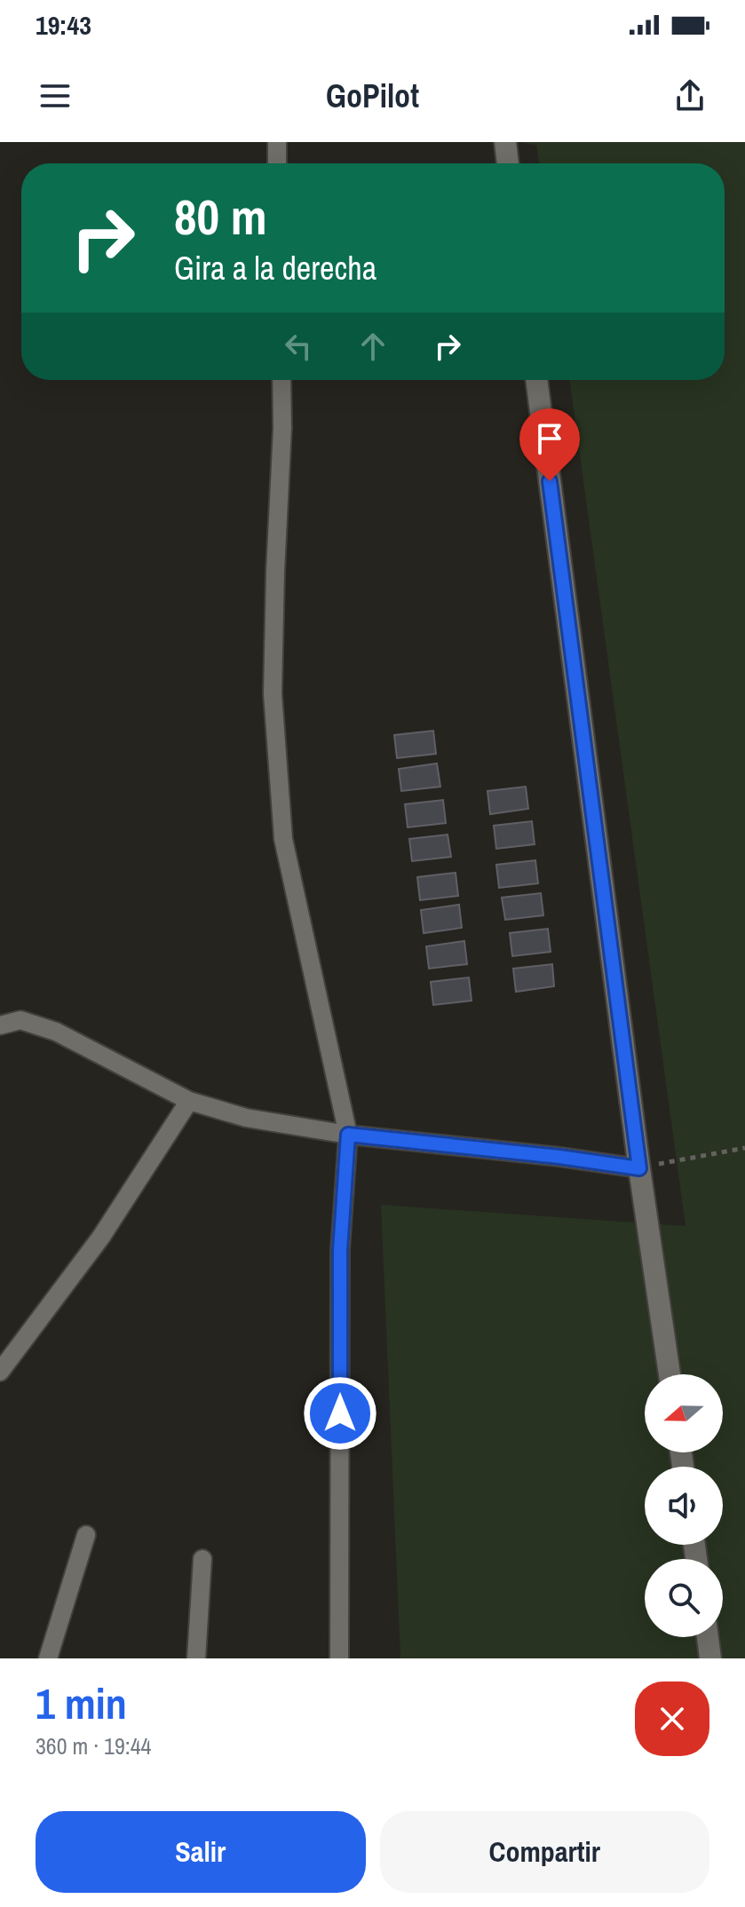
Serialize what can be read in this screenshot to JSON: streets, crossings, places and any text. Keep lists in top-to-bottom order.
{
  "north": "left",
  "page": {
    "status": "19:43",
    "header": "GoPilot",
    "turn": ["80 m", "Gira a la derecha"],
    "heading": ["1 min", "360 m · 19:44"],
    "buttons": ["Salir", "Compartir"]
  }
}
